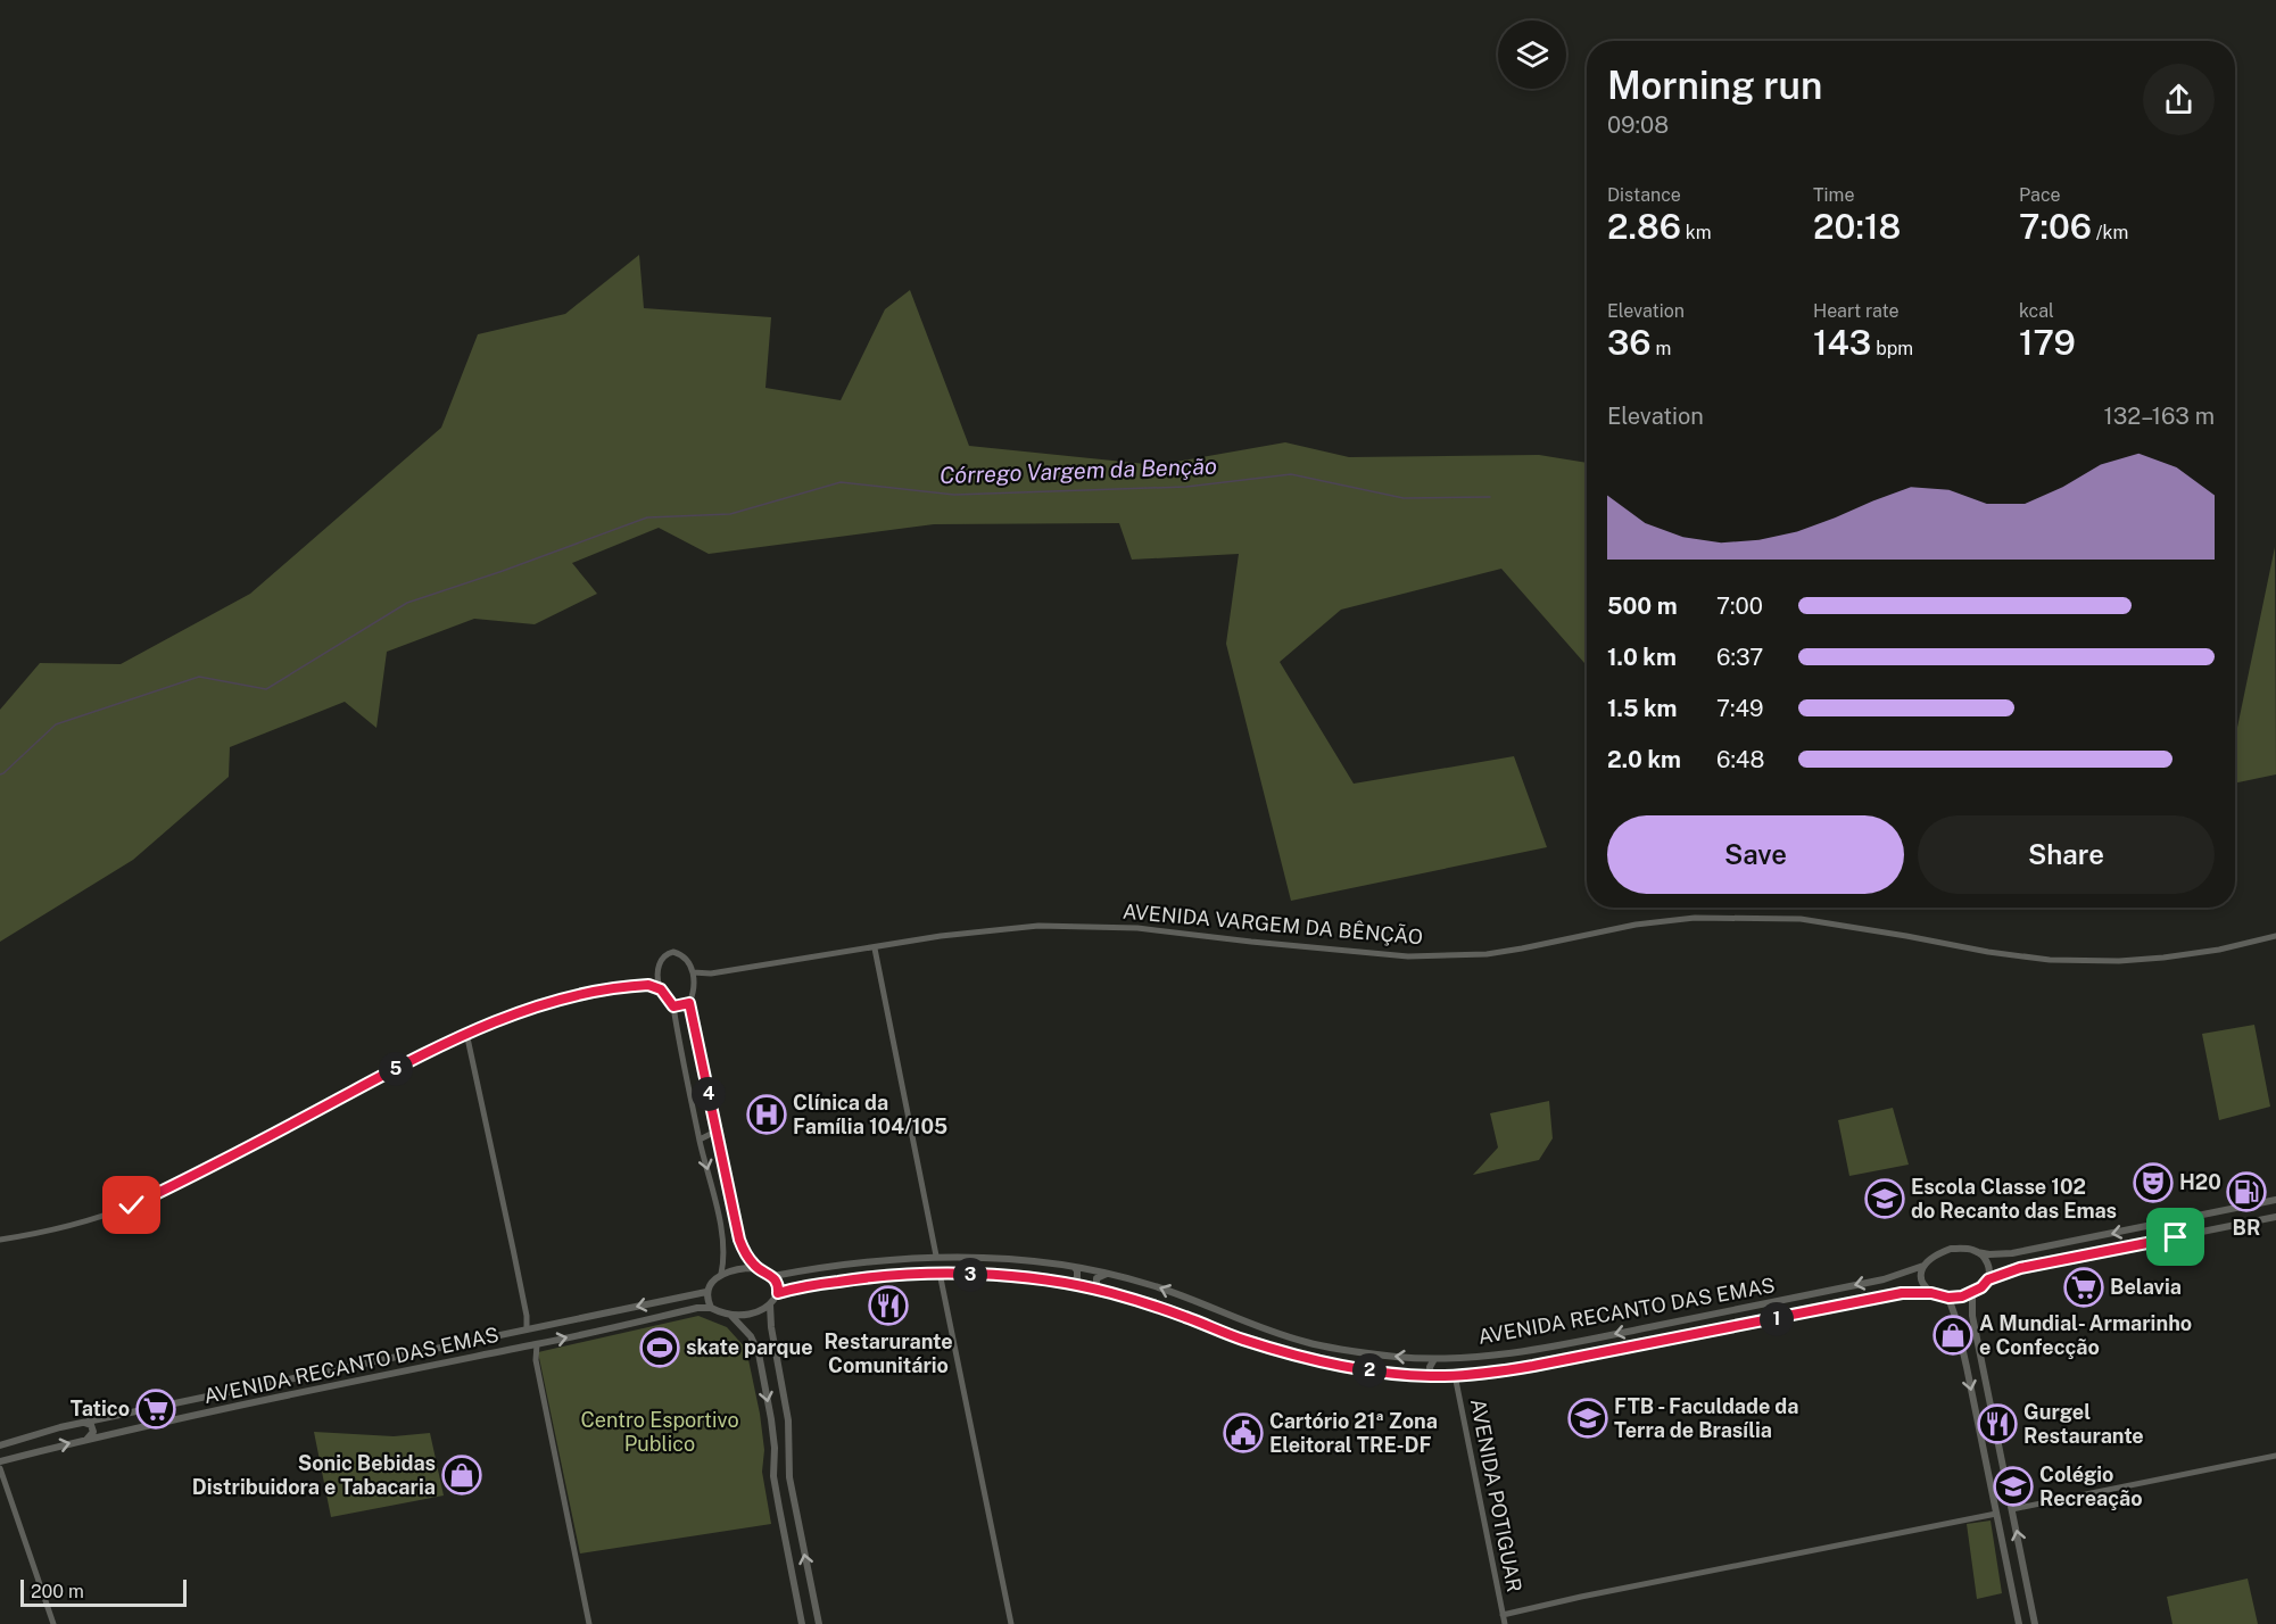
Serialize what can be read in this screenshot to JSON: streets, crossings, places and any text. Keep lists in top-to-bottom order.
{
  "streets": {
    "main road": ["AVENIDA RECANTO DAS EMAS"],
    "street": ["AVENIDA VARGEM DA BÊNÇÃO", "AVENIDA POTIGUAR"]
  },
  "crossings": [
    ["AVENIDA RECANTO DAS EMAS", "AVENIDA POTIGUAR"]
  ],
  "water": ["Córrego Vargem da Benção"],
  "parks": ["Centro Esportivo Publico"],
  "places": {
    "hospital": ["Clínica da Família 104/105"],
    "theatre": ["H20"],
    "fuel station": ["BR"],
    "school or university": ["Escola Classe 102 do Recanto das Emas", "FTB - Faculdade da Terra de Brasília", "Colégio Recreação"],
    "supermarket": ["Belavia", "Tatico"],
    "restaurant": ["Restarurante Comunitário", "Gurgel Restaurante"],
    "shop": ["A Mundial- Armarinho e Confecção", "Sonic Bebidas Distribuidora e Tabacaria"],
    "sports": ["skate parque"],
    "public building": ["Cartório 21ª Zona Eleitoral TRE-DF"]
  },
  "scale_bar": "200 m",
  "page": {
    "heading": ["Morning run", "09:08"],
    "stats": [
      ["Distance", "2.86 km"],
      ["Time", "20:18"],
      ["Pace", "7:06 /km"],
      ["Elevation", "36 m"],
      ["Heart rate", "143 bpm"],
      ["kcal", "179"]
    ],
    "chart": ["Elevation", "132–163 m"],
    "list": [
      {
        "name": "500 m",
        "note": "7:00"
      },
      {
        "name": "1.0 km",
        "note": "6:37"
      },
      {
        "name": "1.5 km",
        "note": "7:49"
      },
      {
        "name": "2.0 km",
        "note": "6:48"
      }
    ],
    "buttons": ["Save", "Share"],
    "pins": [
      "5",
      "4",
      "3",
      "1",
      "2"
    ],
    "scale": "200 m"
  }
}
